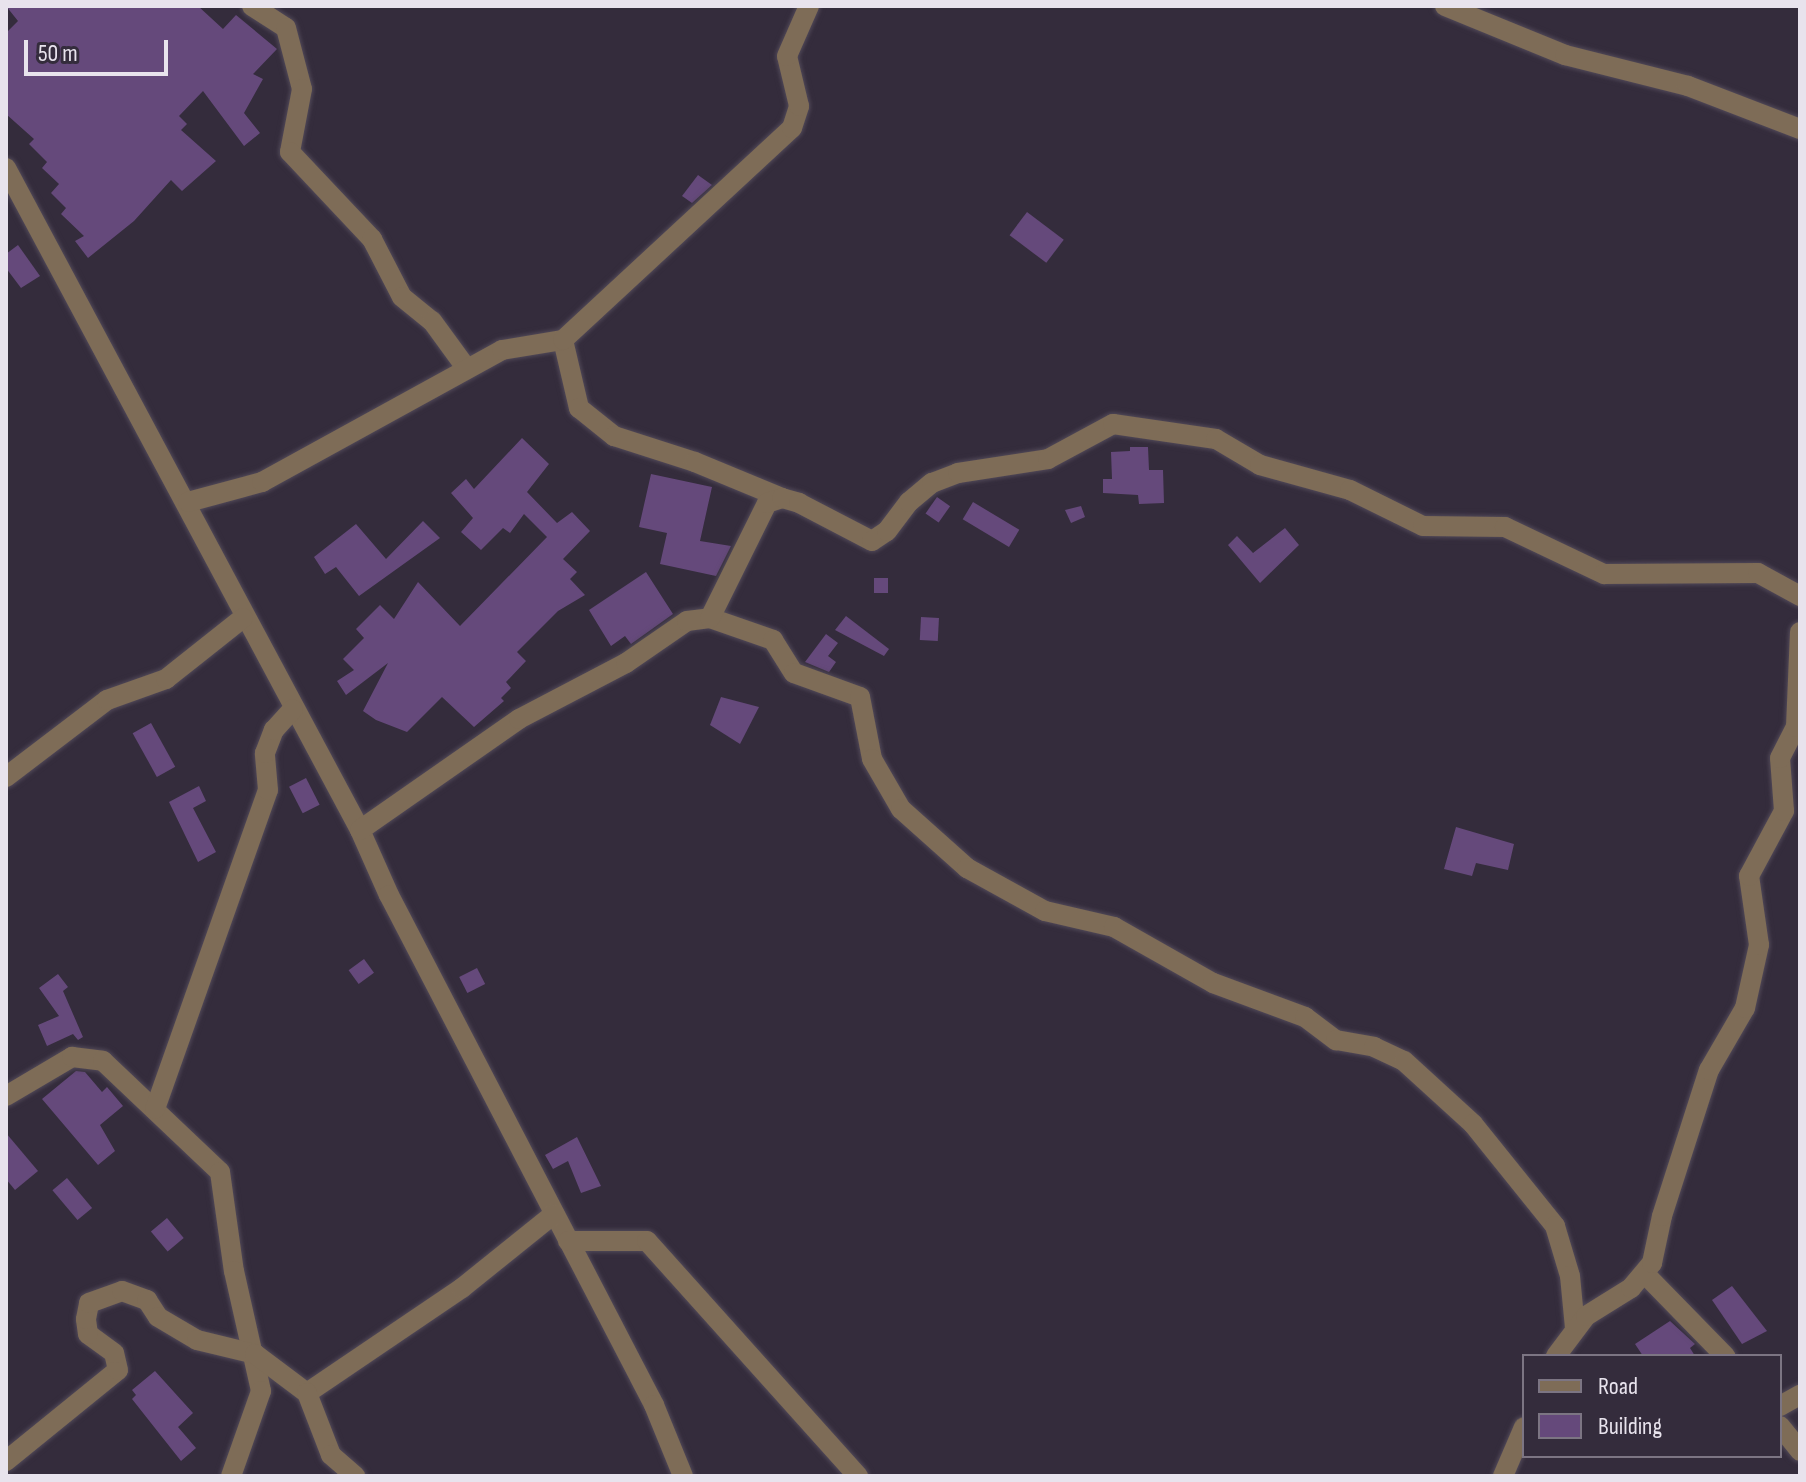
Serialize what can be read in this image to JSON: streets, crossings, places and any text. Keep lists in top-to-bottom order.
{
  "legend": ["Road", "Building"],
  "scale_bar": "50 m"
}
